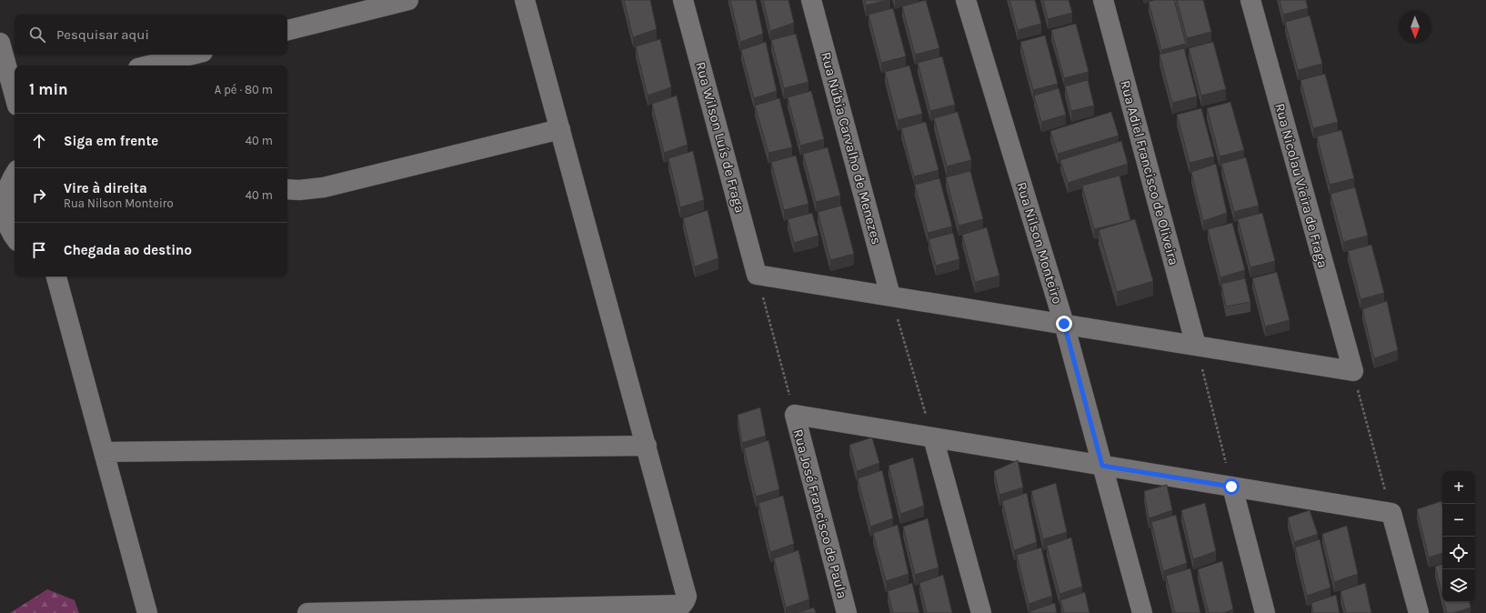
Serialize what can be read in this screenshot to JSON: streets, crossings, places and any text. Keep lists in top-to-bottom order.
{
  "streets": {
    "street": [
      "Rua Wilson Luís de Fraga",
      "Rua Núbia Carvalho de Menezes",
      "Rua Adiel Francisco de Oliveira",
      "Rua Nicolau Vieira de Fraga",
      "Rua Nilson Monteiro",
      "Rua José Francisco de Paula"
    ]
  },
  "north": "bottom",
  "page": {
    "search": "Pesquisar aqui",
    "heading": ["1 min", "A pé · 80 m"],
    "list": [
      ["Siga em frente", "40 m"],
      ["Vire à direita", "Rua Nilson Monteiro", "40 m"],
      "Chegada ao destino"
    ],
    "map_buttons": ["+", "−"]
  }
}
